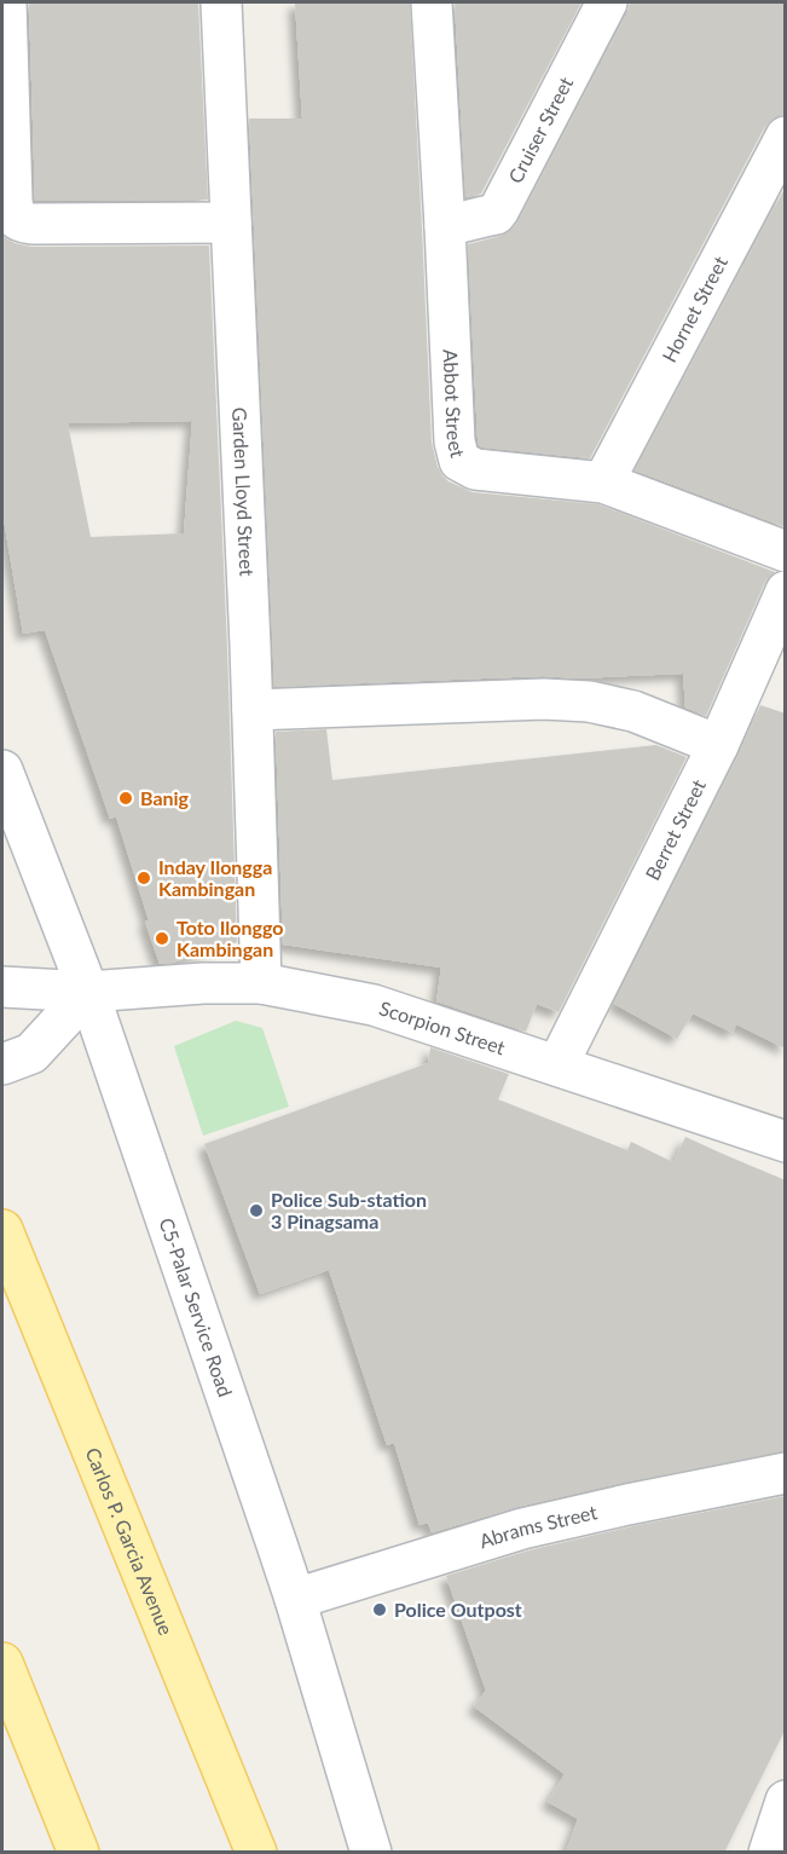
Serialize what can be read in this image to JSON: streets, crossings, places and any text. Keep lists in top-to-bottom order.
{
  "streets": {
    "main road": ["Carlos P. Garcia Avenue"],
    "street": [
      "Cruiser Street",
      "Hornet Street",
      "Abbot Street",
      "Garden Lloyd Street",
      "Berret Street",
      "Scorpion Street",
      "C5-Palar Service Road",
      "Abrams Street"
    ]
  },
  "crossings": [
    ["Cruiser Street", "Abbot Street"],
    ["Hornet Street", "Abbot Street"],
    ["Garden Lloyd Street", "Scorpion Street"],
    ["Berret Street", "Scorpion Street"],
    ["Scorpion Street", "C5-Palar Service Road"],
    ["C5-Palar Service Road", "Abrams Street"]
  ],
  "places": [
    "Banig",
    "Inday Ilongga Kambingan",
    "Toto Ilonggo Kambingan",
    "Police Sub-station 3 Pinagsama",
    "Police Outpost"
  ]
}
